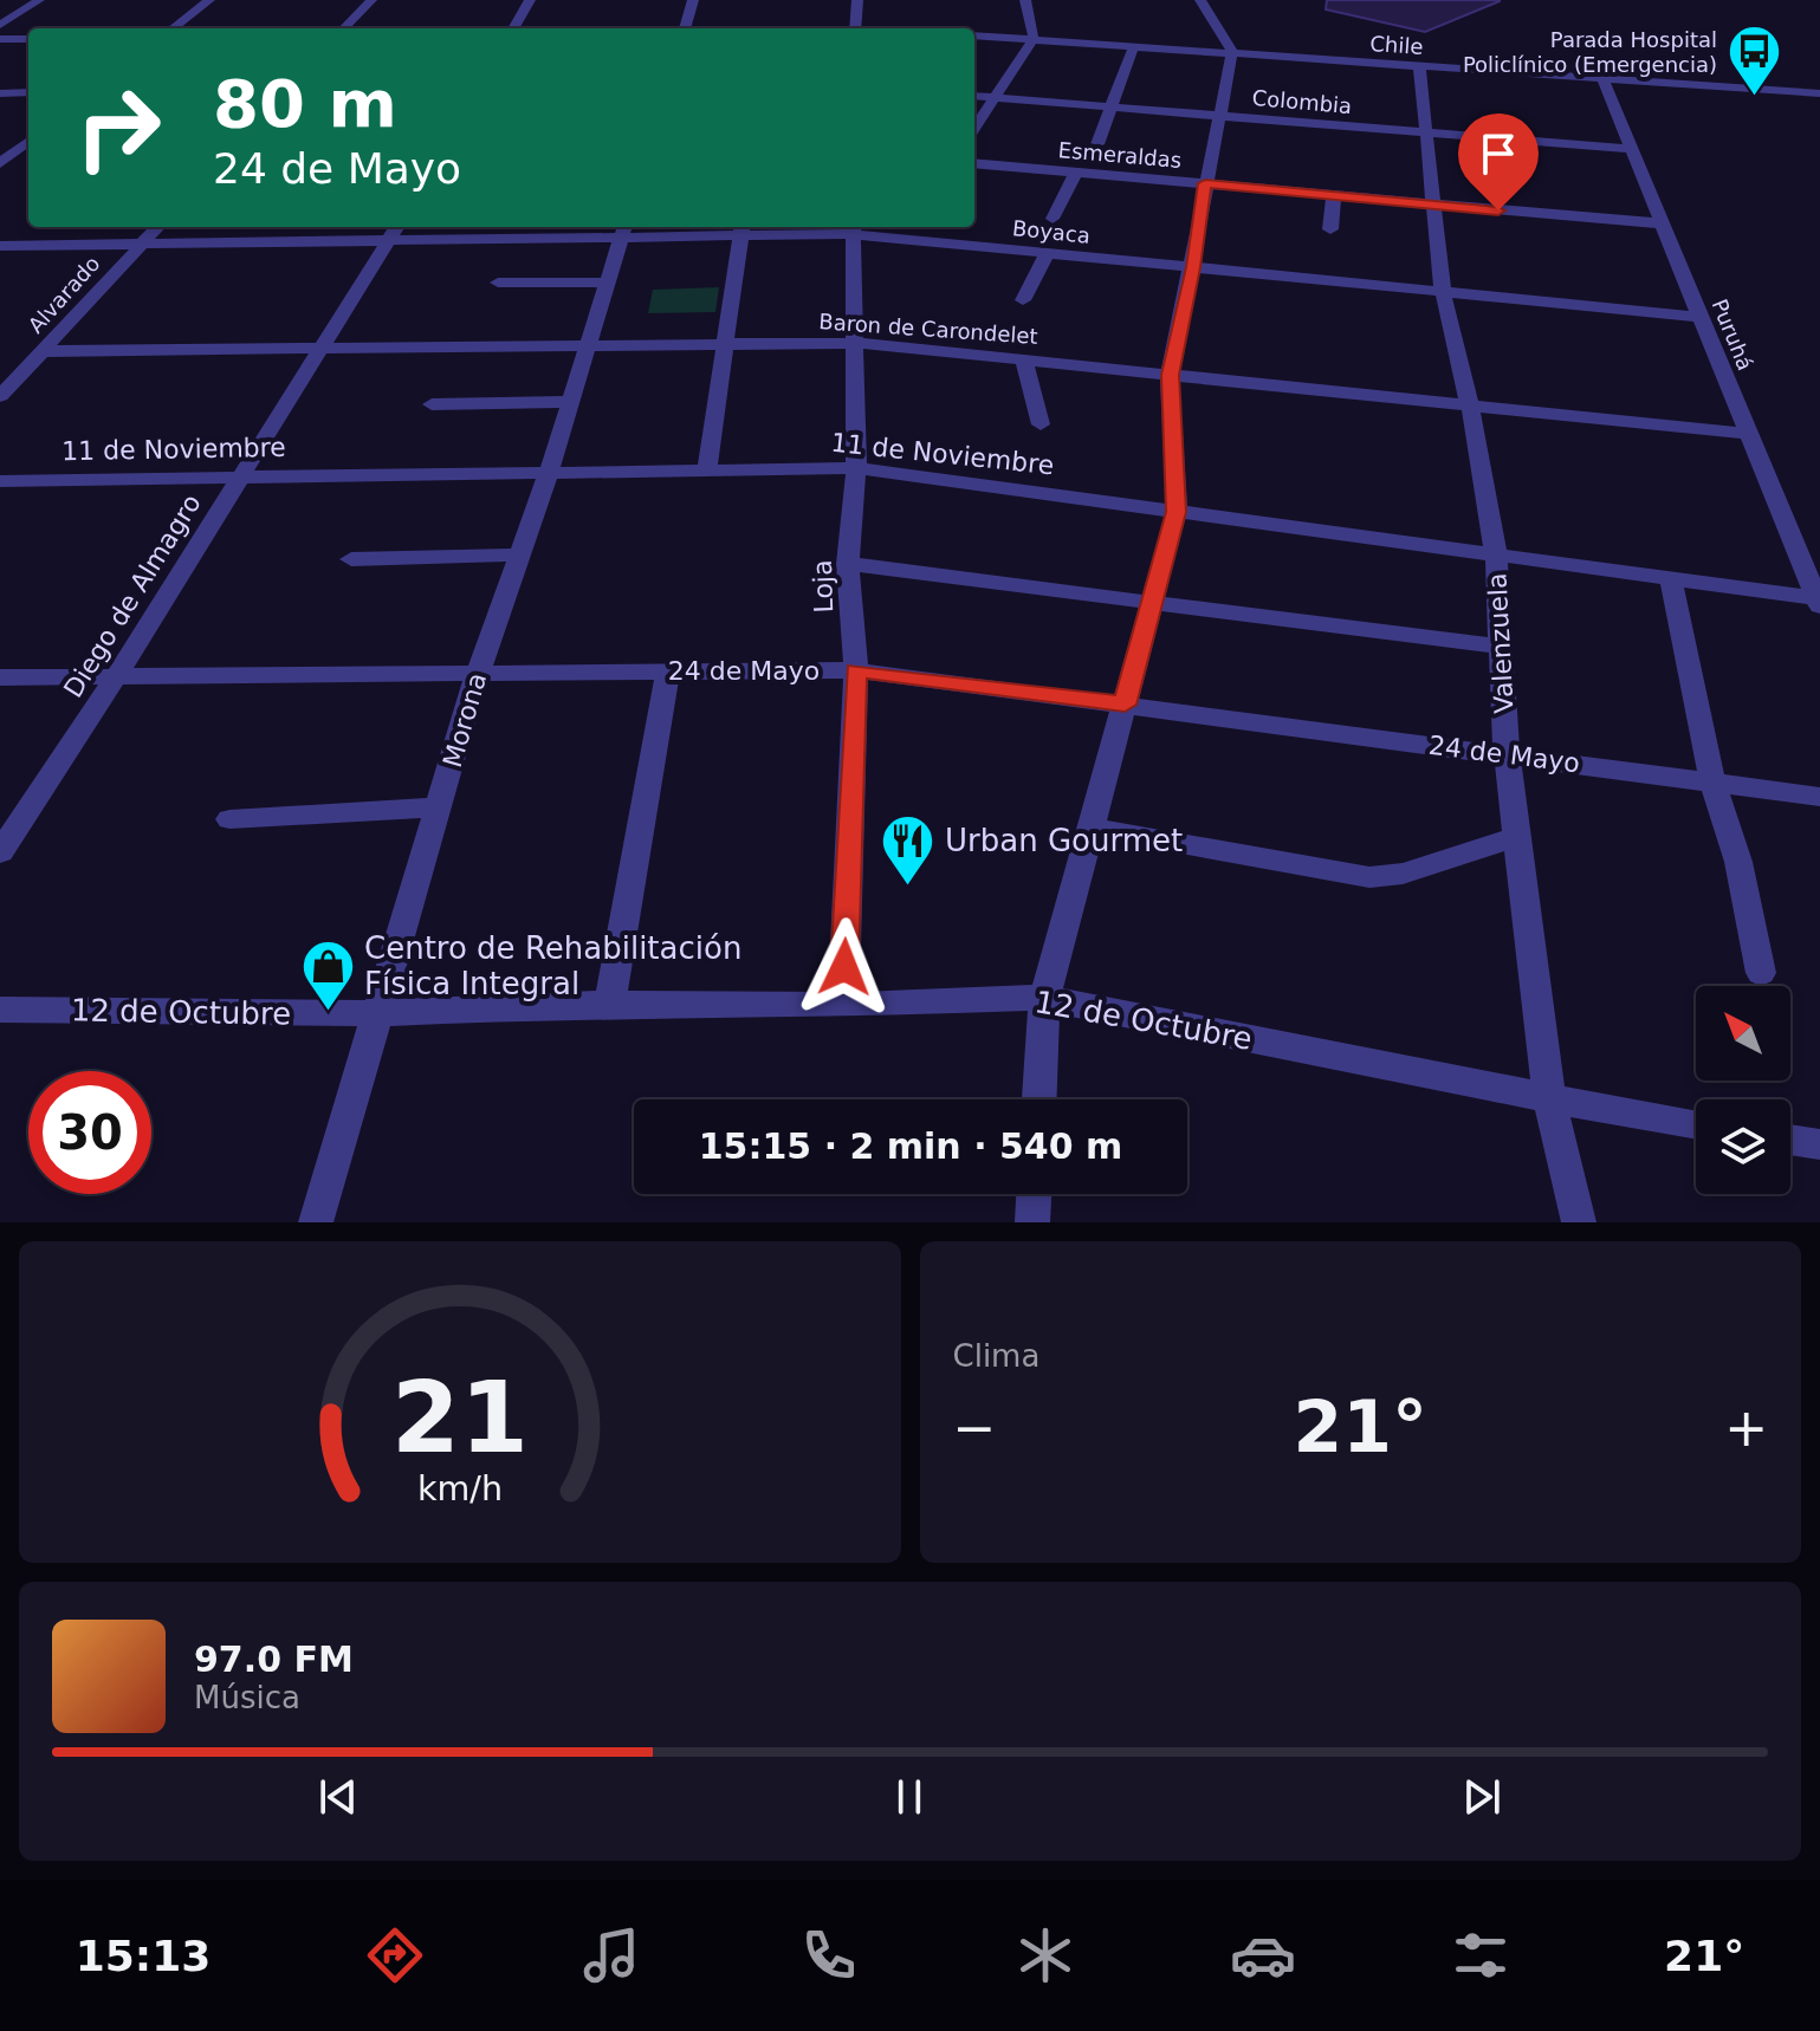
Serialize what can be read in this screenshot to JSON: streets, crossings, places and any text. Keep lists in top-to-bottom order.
{
  "streets": {
    "street": [
      "Chile",
      "Colombia",
      "Esmeraldas",
      "Boyaca",
      "Alvarado",
      "Baron de Carondelet",
      "Puruhá",
      "11 de Noviembre",
      "Loja",
      "Diego de Almagro",
      "Valenzuela",
      "24 de Mayo",
      "Morona",
      "12 de Octubre"
    ]
  },
  "crossings": [
    ["Chile", "Puruhá"],
    ["Chile", "Valenzuela"],
    ["Colombia", "Puruhá"],
    ["Colombia", "Valenzuela"],
    ["Esmeraldas", "Puruhá"],
    ["Esmeraldas", "Valenzuela"],
    ["Boyaca", "Alvarado"],
    ["Boyaca", "Puruhá"],
    ["Boyaca", "Loja"],
    ["Boyaca", "Diego de Almagro"],
    ["Boyaca", "Valenzuela"],
    ["Boyaca", "Morona"],
    ["Alvarado", "Baron de Carondelet"],
    ["Baron de Carondelet", "Puruhá"],
    ["Baron de Carondelet", "Loja"],
    ["Baron de Carondelet", "Diego de Almagro"],
    ["Baron de Carondelet", "Valenzuela"],
    ["Baron de Carondelet", "Morona"],
    ["Puruhá", "11 de Noviembre"],
    ["11 de Noviembre", "Loja"],
    ["11 de Noviembre", "Diego de Almagro"],
    ["11 de Noviembre", "Valenzuela"],
    ["11 de Noviembre", "Morona"],
    ["Loja", "24 de Mayo"],
    ["Loja", "12 de Octubre"],
    ["Diego de Almagro", "24 de Mayo"],
    ["Valenzuela", "24 de Mayo"],
    ["Valenzuela", "12 de Octubre"],
    ["24 de Mayo", "Morona"],
    ["Morona", "12 de Octubre"]
  ],
  "places": {
    "bus stop": ["Parada Hospital Policlínico (Emergencia)"],
    "restaurant": ["Urban Gourmet"],
    "shop": ["Centro de Rehabilitación Física Integral"]
  },
  "north": "top left",
  "page": {
    "turn": ["80 m", "24 de Mayo"],
    "limit": "30",
    "trip": "15:15 · 2 min · 540 m",
    "tile": "Clima",
    "heat": ["−", "21°", "+"],
    "song": ["97.0 FM", "Música"],
    "tabs": ["15:13", "21°"],
    "gauge": ["21", "km/h"]
  }
}
